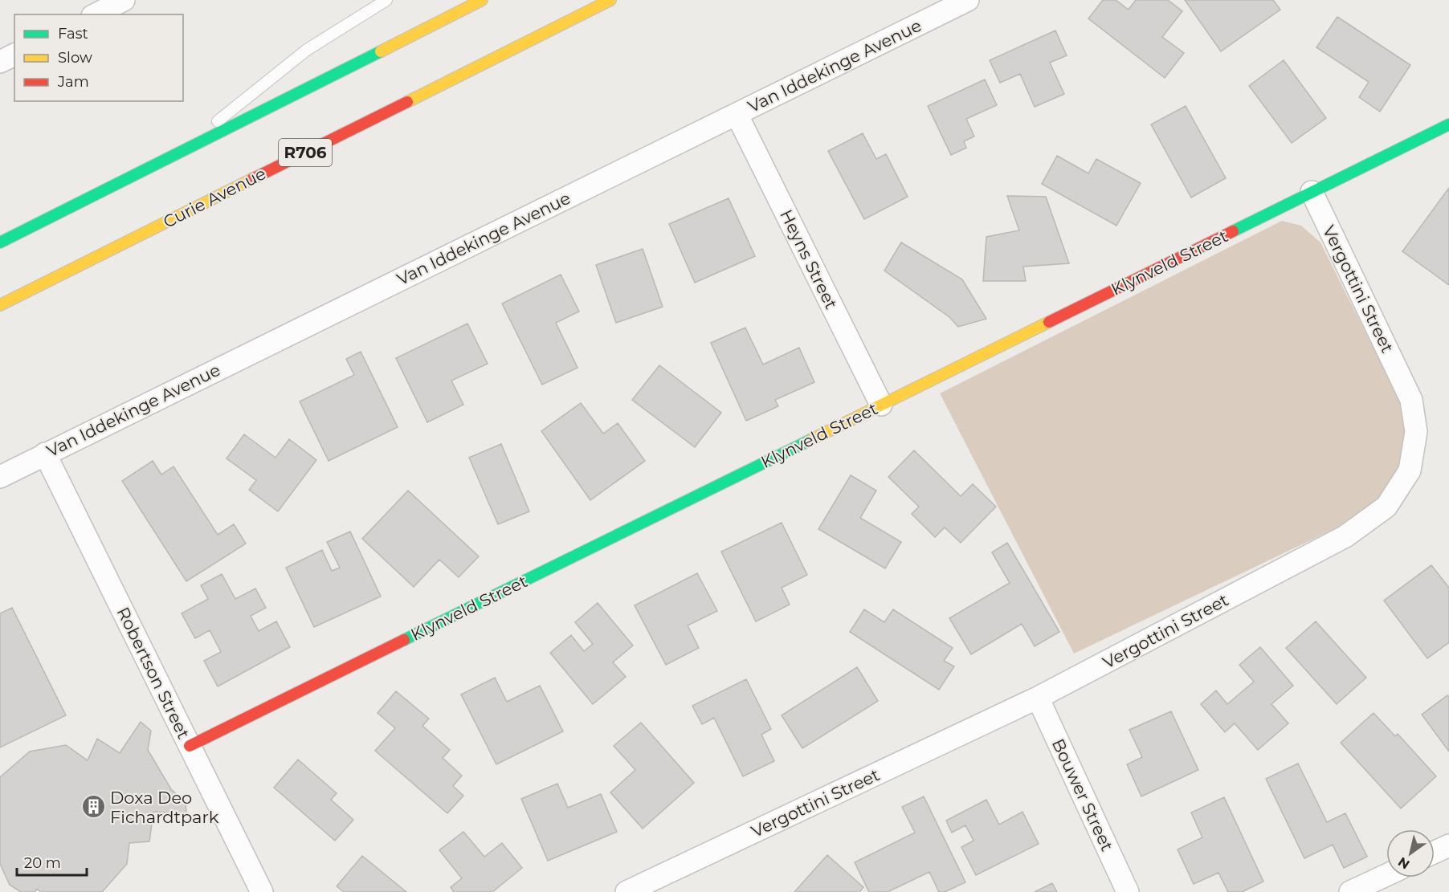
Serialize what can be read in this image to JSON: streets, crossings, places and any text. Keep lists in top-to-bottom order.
{
  "streets": {
    "street": [
      "Van Iddekinge Avenue",
      "R706",
      "Curie Avenue",
      "Heyns Street",
      "Klynveld Street",
      "Vergottini Street",
      "Robertson Street",
      "Bouwer Street"
    ]
  },
  "crossings": [
    ["Van Iddekinge Avenue", "Heyns Street"],
    ["Van Iddekinge Avenue", "Robertson Street"],
    ["Heyns Street", "Klynveld Street"],
    ["Klynveld Street", "Vergottini Street"],
    ["Klynveld Street", "Robertson Street"],
    ["Vergottini Street", "Bouwer Street"]
  ],
  "places": {
    "building": ["Doxa Deo Fichardtpark"]
  },
  "legend": ["Fast", "Slow", "Jam"],
  "scale_bar": "20 m",
  "north": "bottom left"
}
